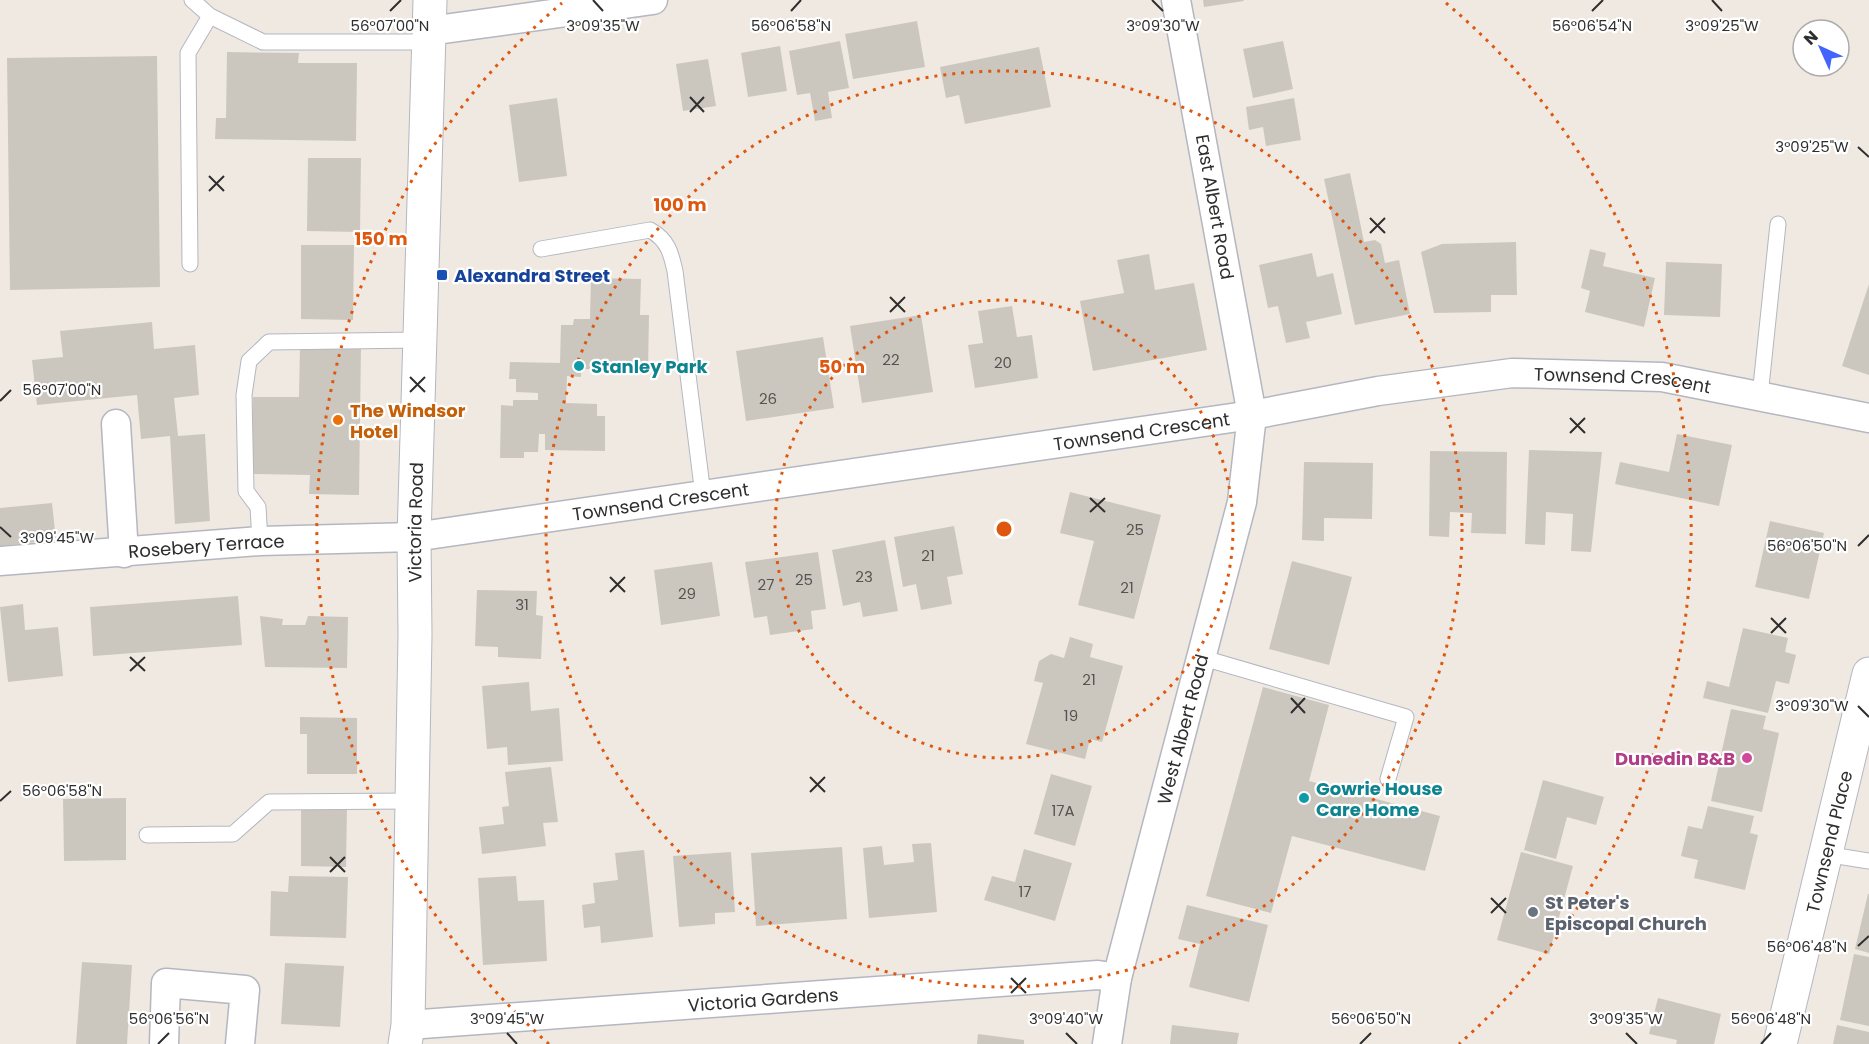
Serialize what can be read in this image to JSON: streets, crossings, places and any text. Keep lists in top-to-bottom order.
{
  "streets": {
    "main road": ["Victoria Road", "Townsend Place"],
    "street": [
      "East Albert Road",
      "Townsend Crescent",
      "Rosebery Terrace",
      "West Albert Road",
      "Victoria Gardens"
    ]
  },
  "crossings": [
    ["East Albert Road", "Townsend Crescent"],
    ["East Albert Road", "West Albert Road"],
    ["Townsend Crescent", "Victoria Road"],
    ["Townsend Crescent", "Rosebery Terrace"],
    ["Townsend Crescent", "West Albert Road"],
    ["Victoria Road", "Rosebery Terrace"],
    ["Victoria Road", "Victoria Gardens"],
    ["West Albert Road", "Victoria Gardens"]
  ],
  "places": {
    "transit": ["Alexandra Street"],
    "other": [
      "Stanley Park",
      "The Windsor Hotel",
      "Dunedin B&B",
      "Gowrie House Care Home",
      "St Peter's Episcopal Church"
    ]
  },
  "house_numbers": [
    "22",
    "20",
    "26",
    "25",
    "21",
    "23",
    "25",
    "27",
    "21",
    "29",
    "31",
    "21",
    "19",
    "17A",
    "17"
  ],
  "north": "top left",
  "coordinates": [
    "3°09'30\"W",
    "3°09'25\"W",
    "3°09'35\"W",
    "56°06'54\"N",
    "56°07'00\"N",
    "56°06'58\"N",
    "3°09'45\"W",
    "56°06'50\"N",
    "56°06'48\"N",
    "56°06'56\"N",
    "3°09'40\"W"
  ],
  "rings": ["100 m", "150 m", "50 m"]
}
